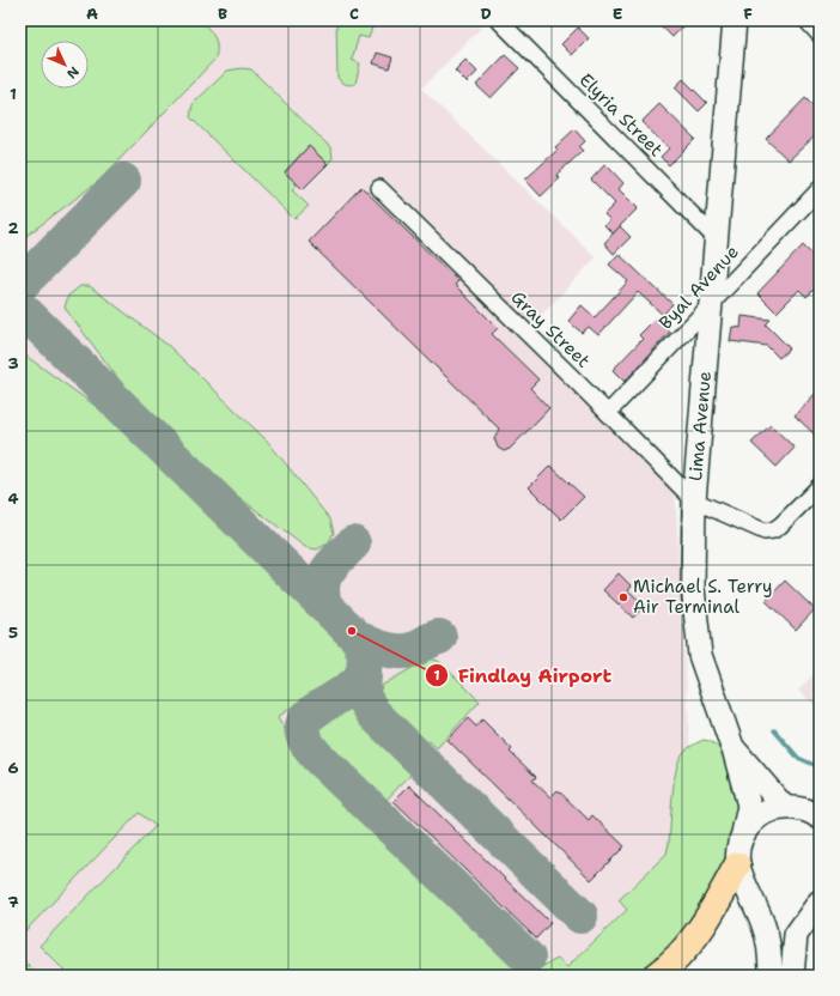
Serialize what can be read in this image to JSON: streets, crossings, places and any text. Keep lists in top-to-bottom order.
{
  "streets": {
    "street": [
      "Elyria Street",
      "Byal Avenue",
      "Gray Street",
      "Lima Avenue"
    ]
  },
  "crossings": [
    ["Elyria Street", "Lima Avenue"],
    ["Byal Avenue", "Gray Street"],
    ["Byal Avenue", "Lima Avenue"],
    ["Gray Street", "Lima Avenue"]
  ],
  "places": ["Michael S. Terry Air Terminal", "Findlay Airport"],
  "north": "bottom right",
  "grid": {
    "columns": [
      "A",
      "B",
      "C",
      "D",
      "E",
      "F"
    ],
    "rows": [
      "1",
      "2",
      "3",
      "4",
      "5",
      "6",
      "7"
    ]
  }
}
